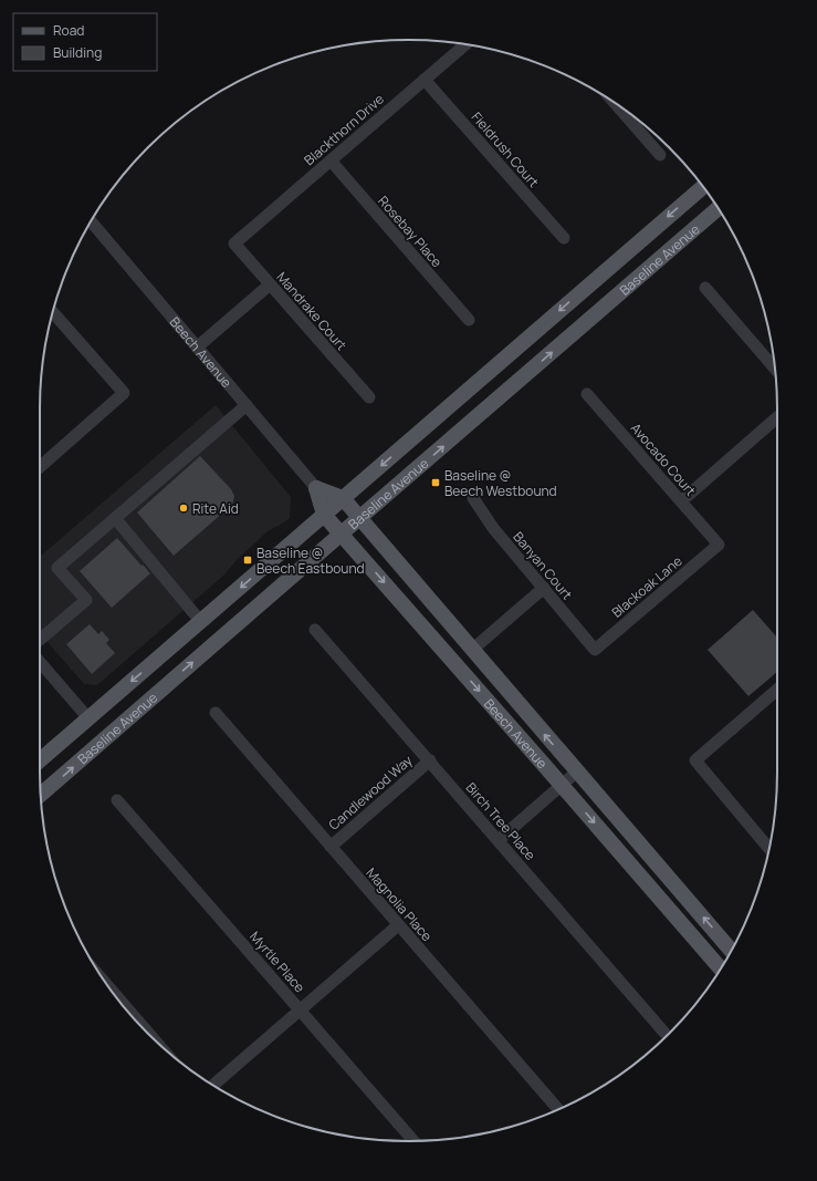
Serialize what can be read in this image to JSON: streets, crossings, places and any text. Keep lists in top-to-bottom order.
{
  "streets": {
    "main road": ["Baseline Avenue", "Beech Avenue"],
    "street": [
      "Blackthorn Drive",
      "Fieldrush Court",
      "Rosebay Place",
      "Mandrake Court",
      "Avocado Court",
      "Banyan Court",
      "Blackoak Lane",
      "Candlewood Way",
      "Birch Tree Place",
      "Magnolia Place",
      "Myrtle Place"
    ]
  },
  "crossings": [
    ["Blackthorn Drive", "Fieldrush Court"],
    ["Blackthorn Drive", "Rosebay Place"],
    ["Blackthorn Drive", "Mandrake Court"],
    ["Baseline Avenue", "Beech Avenue"],
    ["Avocado Court", "Blackoak Lane"],
    ["Banyan Court", "Blackoak Lane"],
    ["Candlewood Way", "Birch Tree Place"],
    ["Candlewood Way", "Magnolia Place"]
  ],
  "places": {
    "transit": ["Baseline @ Beech Westbound", "Baseline @ Beech Eastbound"],
    "other": ["Rite Aid"]
  },
  "legend": ["Road", "Building"]
}
